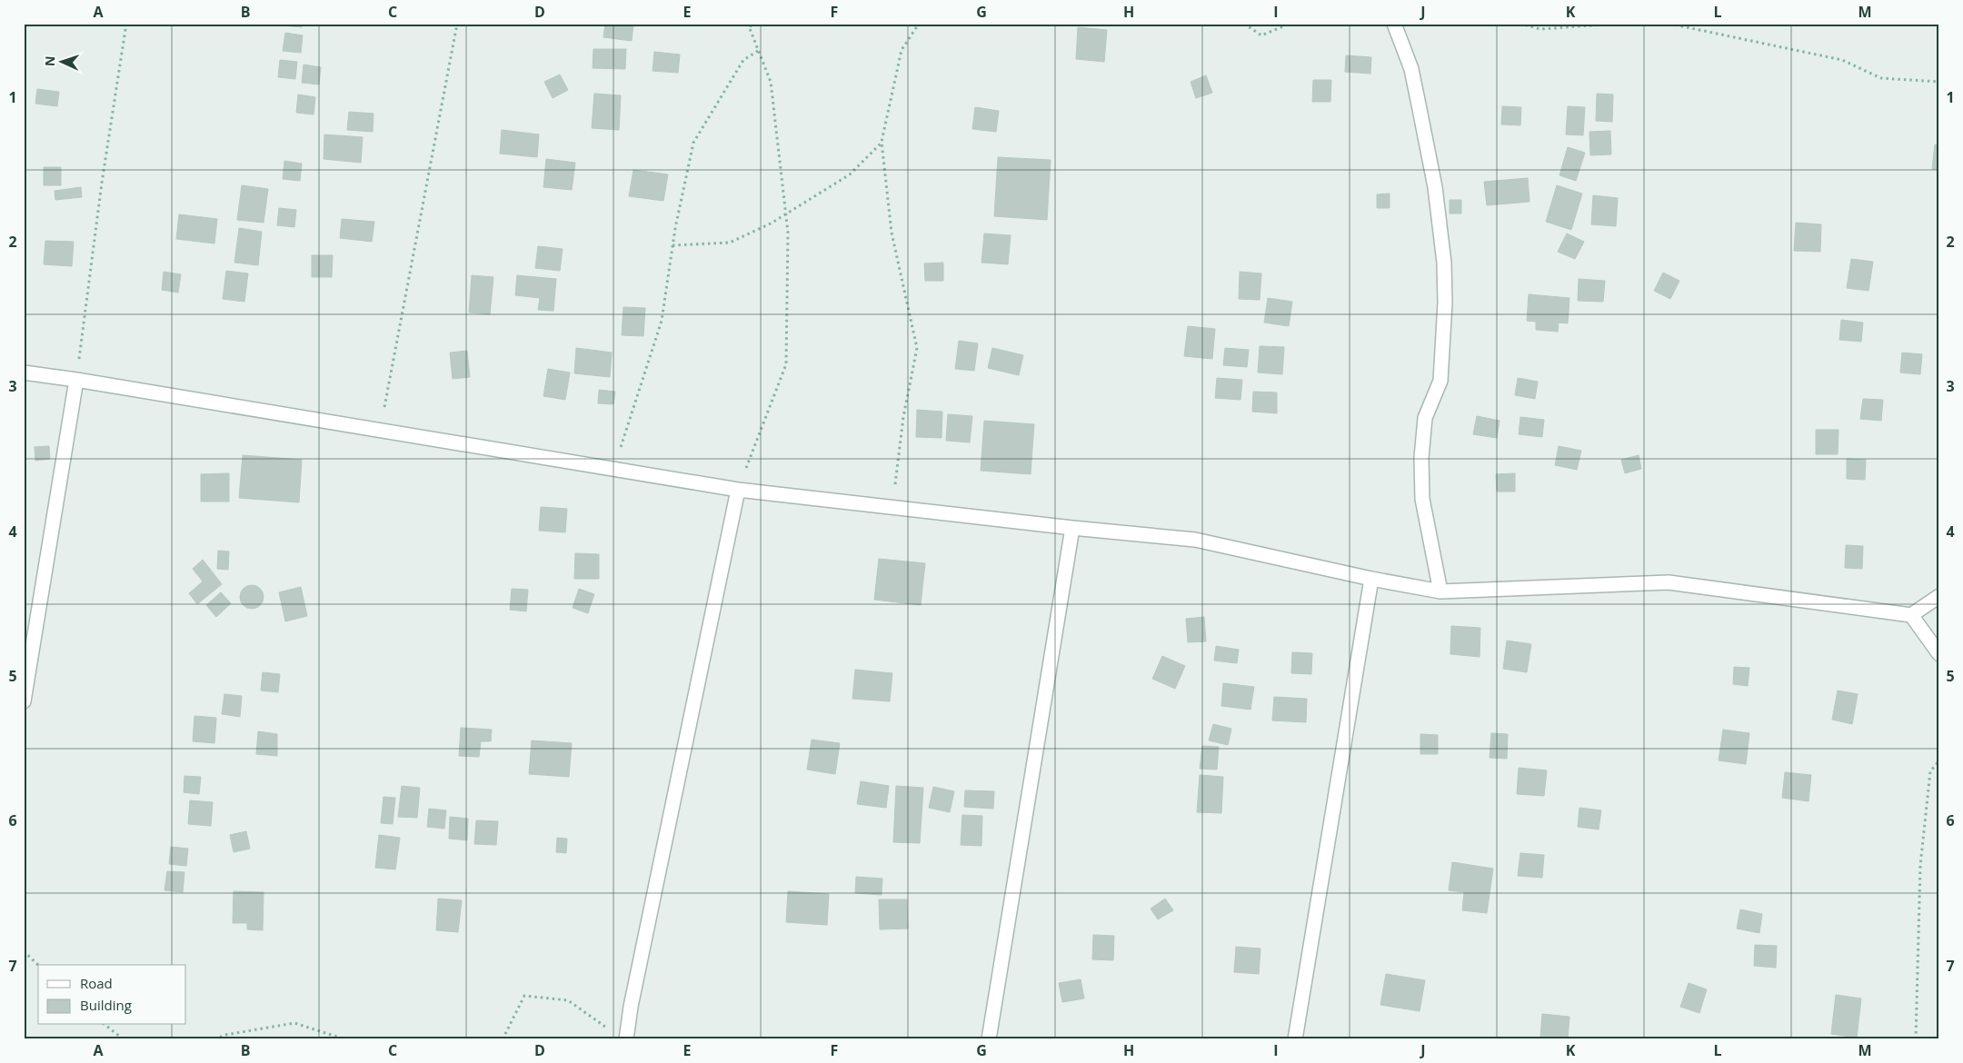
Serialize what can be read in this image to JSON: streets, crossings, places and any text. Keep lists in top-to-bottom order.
{
  "legend": ["Road", "Building"],
  "north": "left",
  "grid": {
    "columns": [
      "A",
      "B",
      "C",
      "D",
      "E",
      "F",
      "G",
      "H",
      "I",
      "J",
      "K",
      "L",
      "M"
    ],
    "rows": [
      "1",
      "2",
      "3",
      "4",
      "5",
      "6",
      "7"
    ]
  }
}
